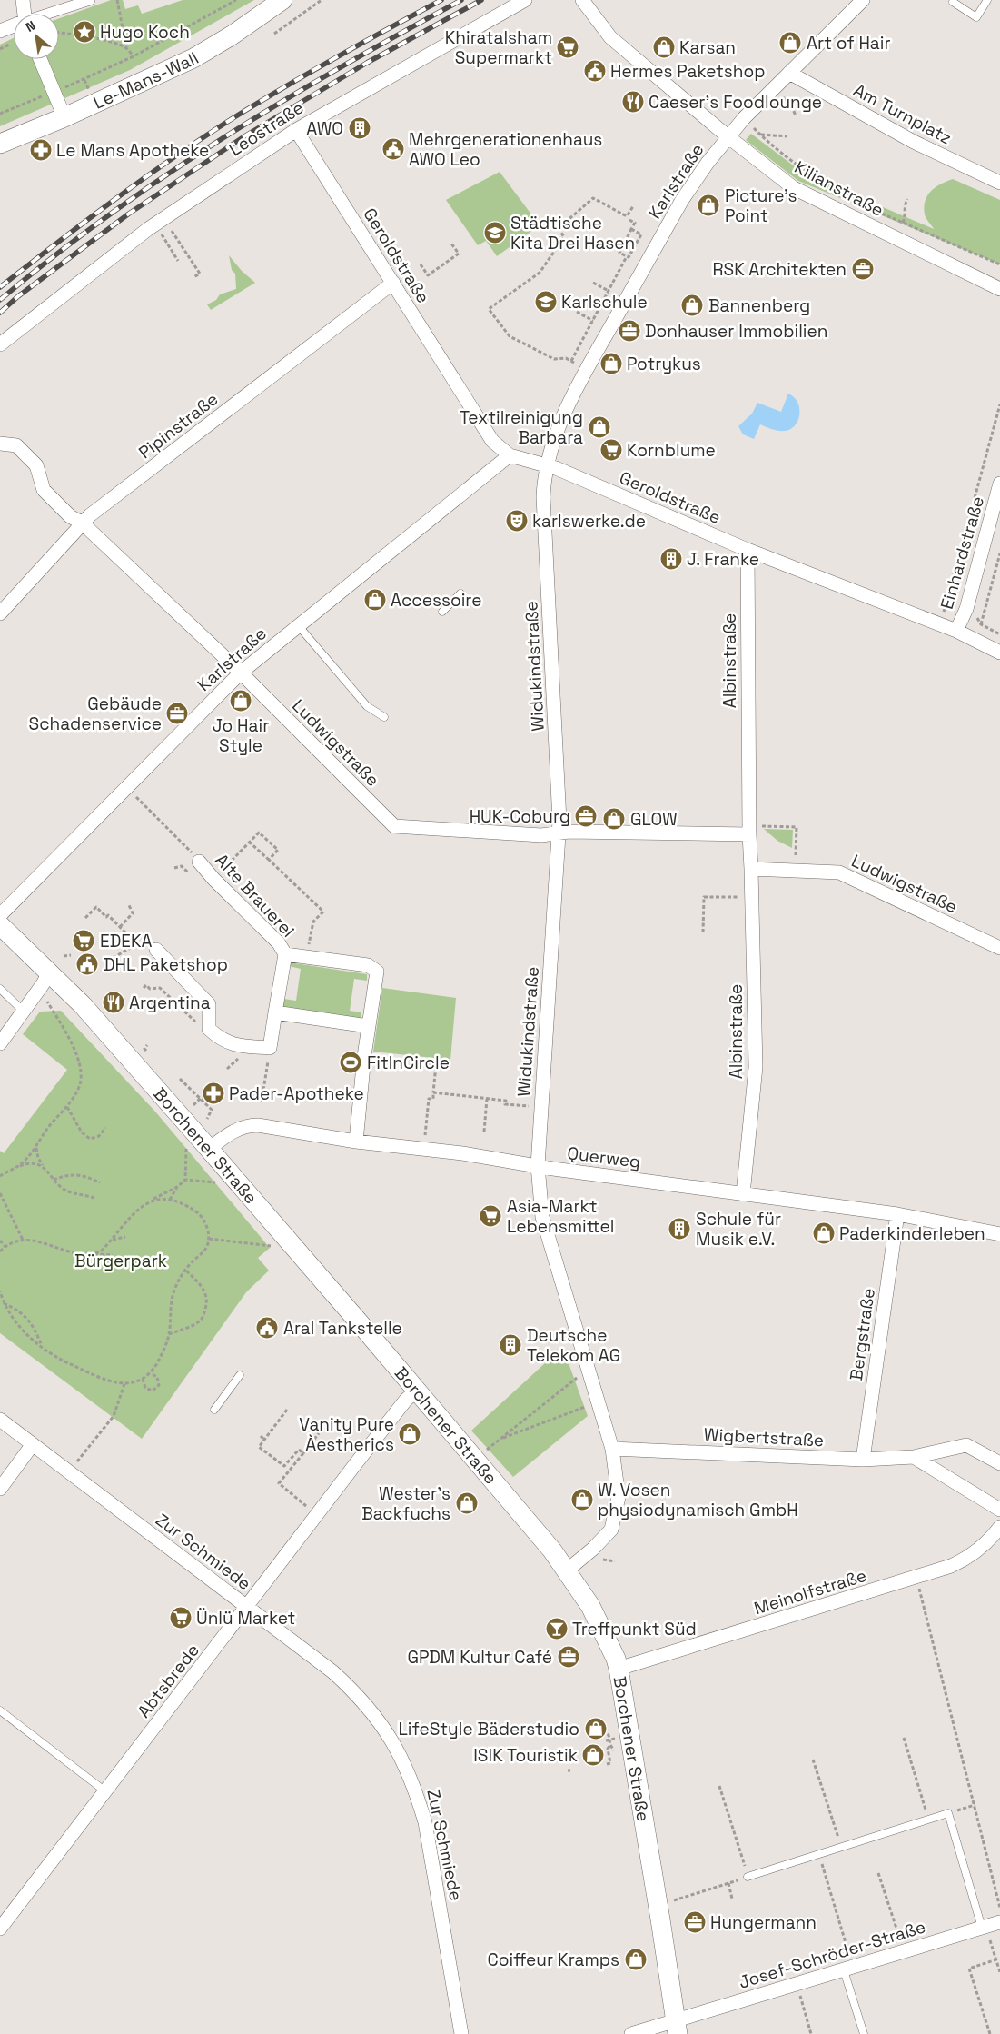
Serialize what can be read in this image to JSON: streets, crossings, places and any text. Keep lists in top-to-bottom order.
{
  "streets": {
    "main road": ["Le-Mans-Wall", "Borchener Straße"],
    "street": [
      "Am Turnplatz",
      "Leostraße",
      "Karlstraße",
      "Kilianstraße",
      "Geroldstraße",
      "Pipinstraße",
      "Einhardstraße",
      "Albinstraße",
      "Widukindstraße",
      "Ludwigstraße",
      "Alte Brauerei",
      "Querweg",
      "Bergstraße",
      "Wigbertstraße",
      "Zur Schmiede",
      "Meinolfstraße",
      "Abtsbrede",
      "Josef-Schröder-Straße"
    ]
  },
  "crossings": [
    ["Am Turnplatz", "Karlstraße"],
    ["Leostraße", "Geroldstraße"],
    ["Karlstraße", "Kilianstraße"],
    ["Karlstraße", "Geroldstraße"],
    ["Karlstraße", "Widukindstraße"],
    ["Karlstraße", "Ludwigstraße"],
    ["Geroldstraße", "Pipinstraße"],
    ["Geroldstraße", "Einhardstraße"],
    ["Geroldstraße", "Albinstraße"],
    ["Geroldstraße", "Widukindstraße"],
    ["Pipinstraße", "Ludwigstraße"],
    ["Albinstraße", "Ludwigstraße"],
    ["Albinstraße", "Querweg"],
    ["Widukindstraße", "Ludwigstraße"],
    ["Widukindstraße", "Borchener Straße"],
    ["Widukindstraße", "Querweg"],
    ["Widukindstraße", "Wigbertstraße"],
    ["Alte Brauerei", "Querweg"],
    ["Borchener Straße", "Querweg"],
    ["Borchener Straße", "Meinolfstraße"],
    ["Borchener Straße", "Abtsbrede"],
    ["Borchener Straße", "Josef-Schröder-Straße"],
    ["Querweg", "Bergstraße"],
    ["Bergstraße", "Wigbertstraße"],
    ["Zur Schmiede", "Abtsbrede"]
  ],
  "parks": ["Bürgerpark"],
  "places": {
    "place": ["Hugo Koch"],
    "shop": [
      "Art of Hair",
      "Karsan",
      "Picture's Point",
      "Bannenberg",
      "Potrykus",
      "Textilreinigung Barbara",
      "Accessoire",
      "Jo Hair Style",
      "GLOW",
      "Paderkinderleben",
      "Vanity Pure Àestherics",
      "W. Vosen physiodynamisch GmbH",
      "Wester's Backfuchs",
      "LifeStyle Bäderstudio",
      "ISIK Touristik",
      "Coiffeur Kramps"
    ],
    "supermarket": [
      "Khiratalsham Supermarkt",
      "Kornblume",
      "EDEKA",
      "Asia-Markt Lebensmittel",
      "Ünlü Market"
    ],
    "public building": [
      "Hermes Paketshop",
      "Mehrgenerationenhaus AWO Leo",
      "DHL Paketshop",
      "Aral Tankstelle"
    ],
    "restaurant": ["Caeser's Foodlounge", "Argentina"],
    "building": [
      "AWO",
      "J. Franke",
      "Schule für Musik e.V.",
      "Deutsche Telekom AG"
    ],
    "pharmacy": ["Le Mans Apotheke", "Pader-Apotheke"],
    "school or university": ["Städtische Kita Drei Hasen", "Karlschule"],
    "office": [
      "RSK Architekten",
      "Donhauser Immobilien",
      "Gebäude Schadenservice",
      "HUK-Coburg",
      "GPDM Kultur Café",
      "Hungermann"
    ],
    "theatre": ["karlswerke.de"],
    "sports": ["FitInCircle"],
    "bar": ["Treffpunkt Süd"]
  },
  "north": "top left"
}
